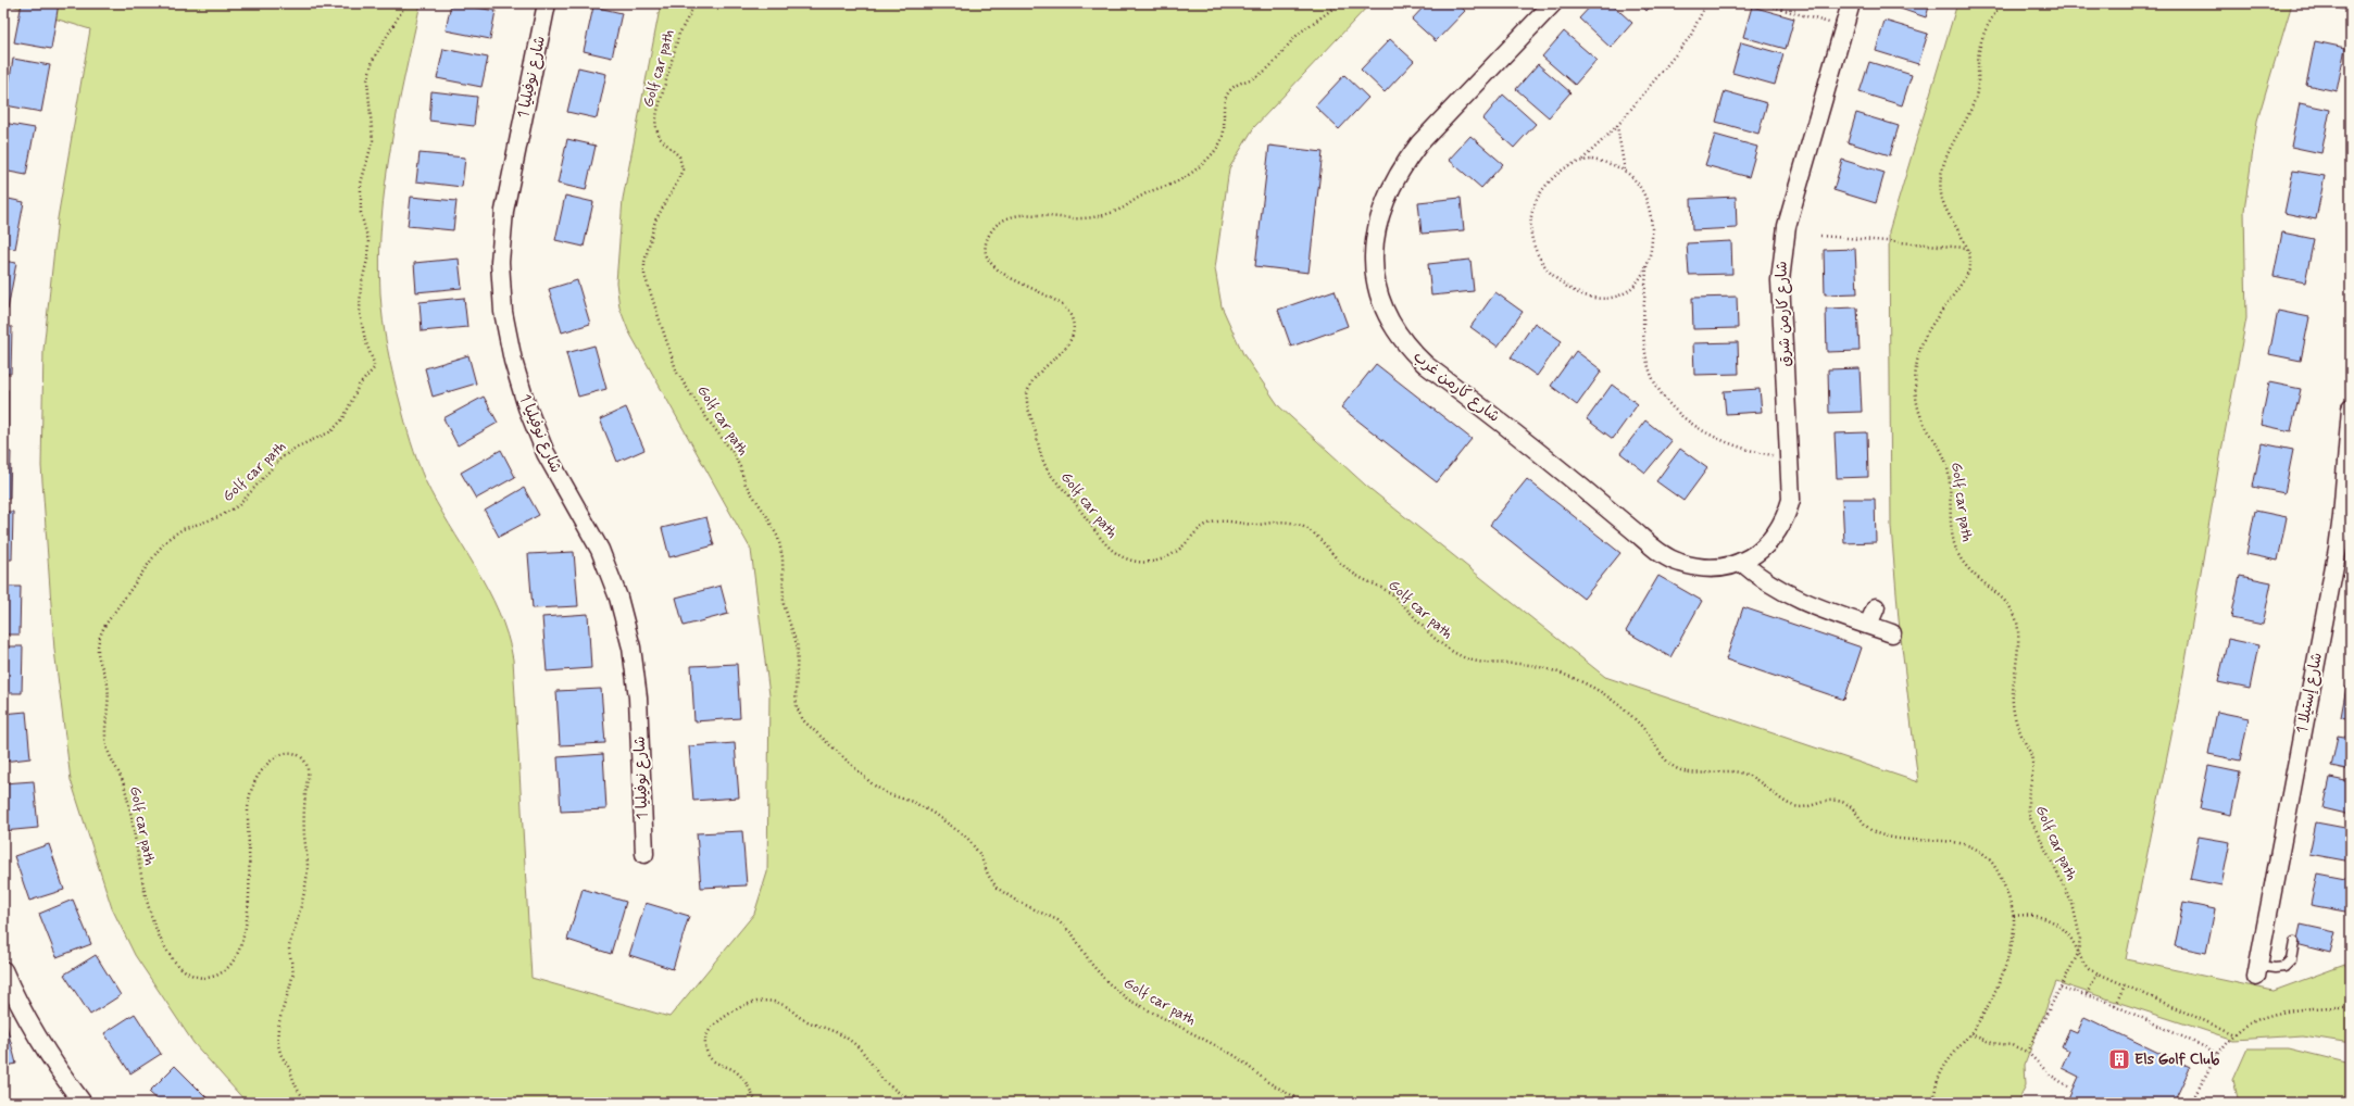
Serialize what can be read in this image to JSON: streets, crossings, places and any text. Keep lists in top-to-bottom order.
{
  "streets": {
    "street": [
      "شارع نوفيليا 1",
      "شارع كارمن شرق",
      "شارع كارمن غرب",
      "شارع إستيلا 1"
    ],
    "path": ["Golf car path"]
  },
  "crossings": [
    ["شارع كارمن شرق", "شارع كارمن غرب"]
  ],
  "places": {
    "building": ["Els Golf Club"]
  }
}
